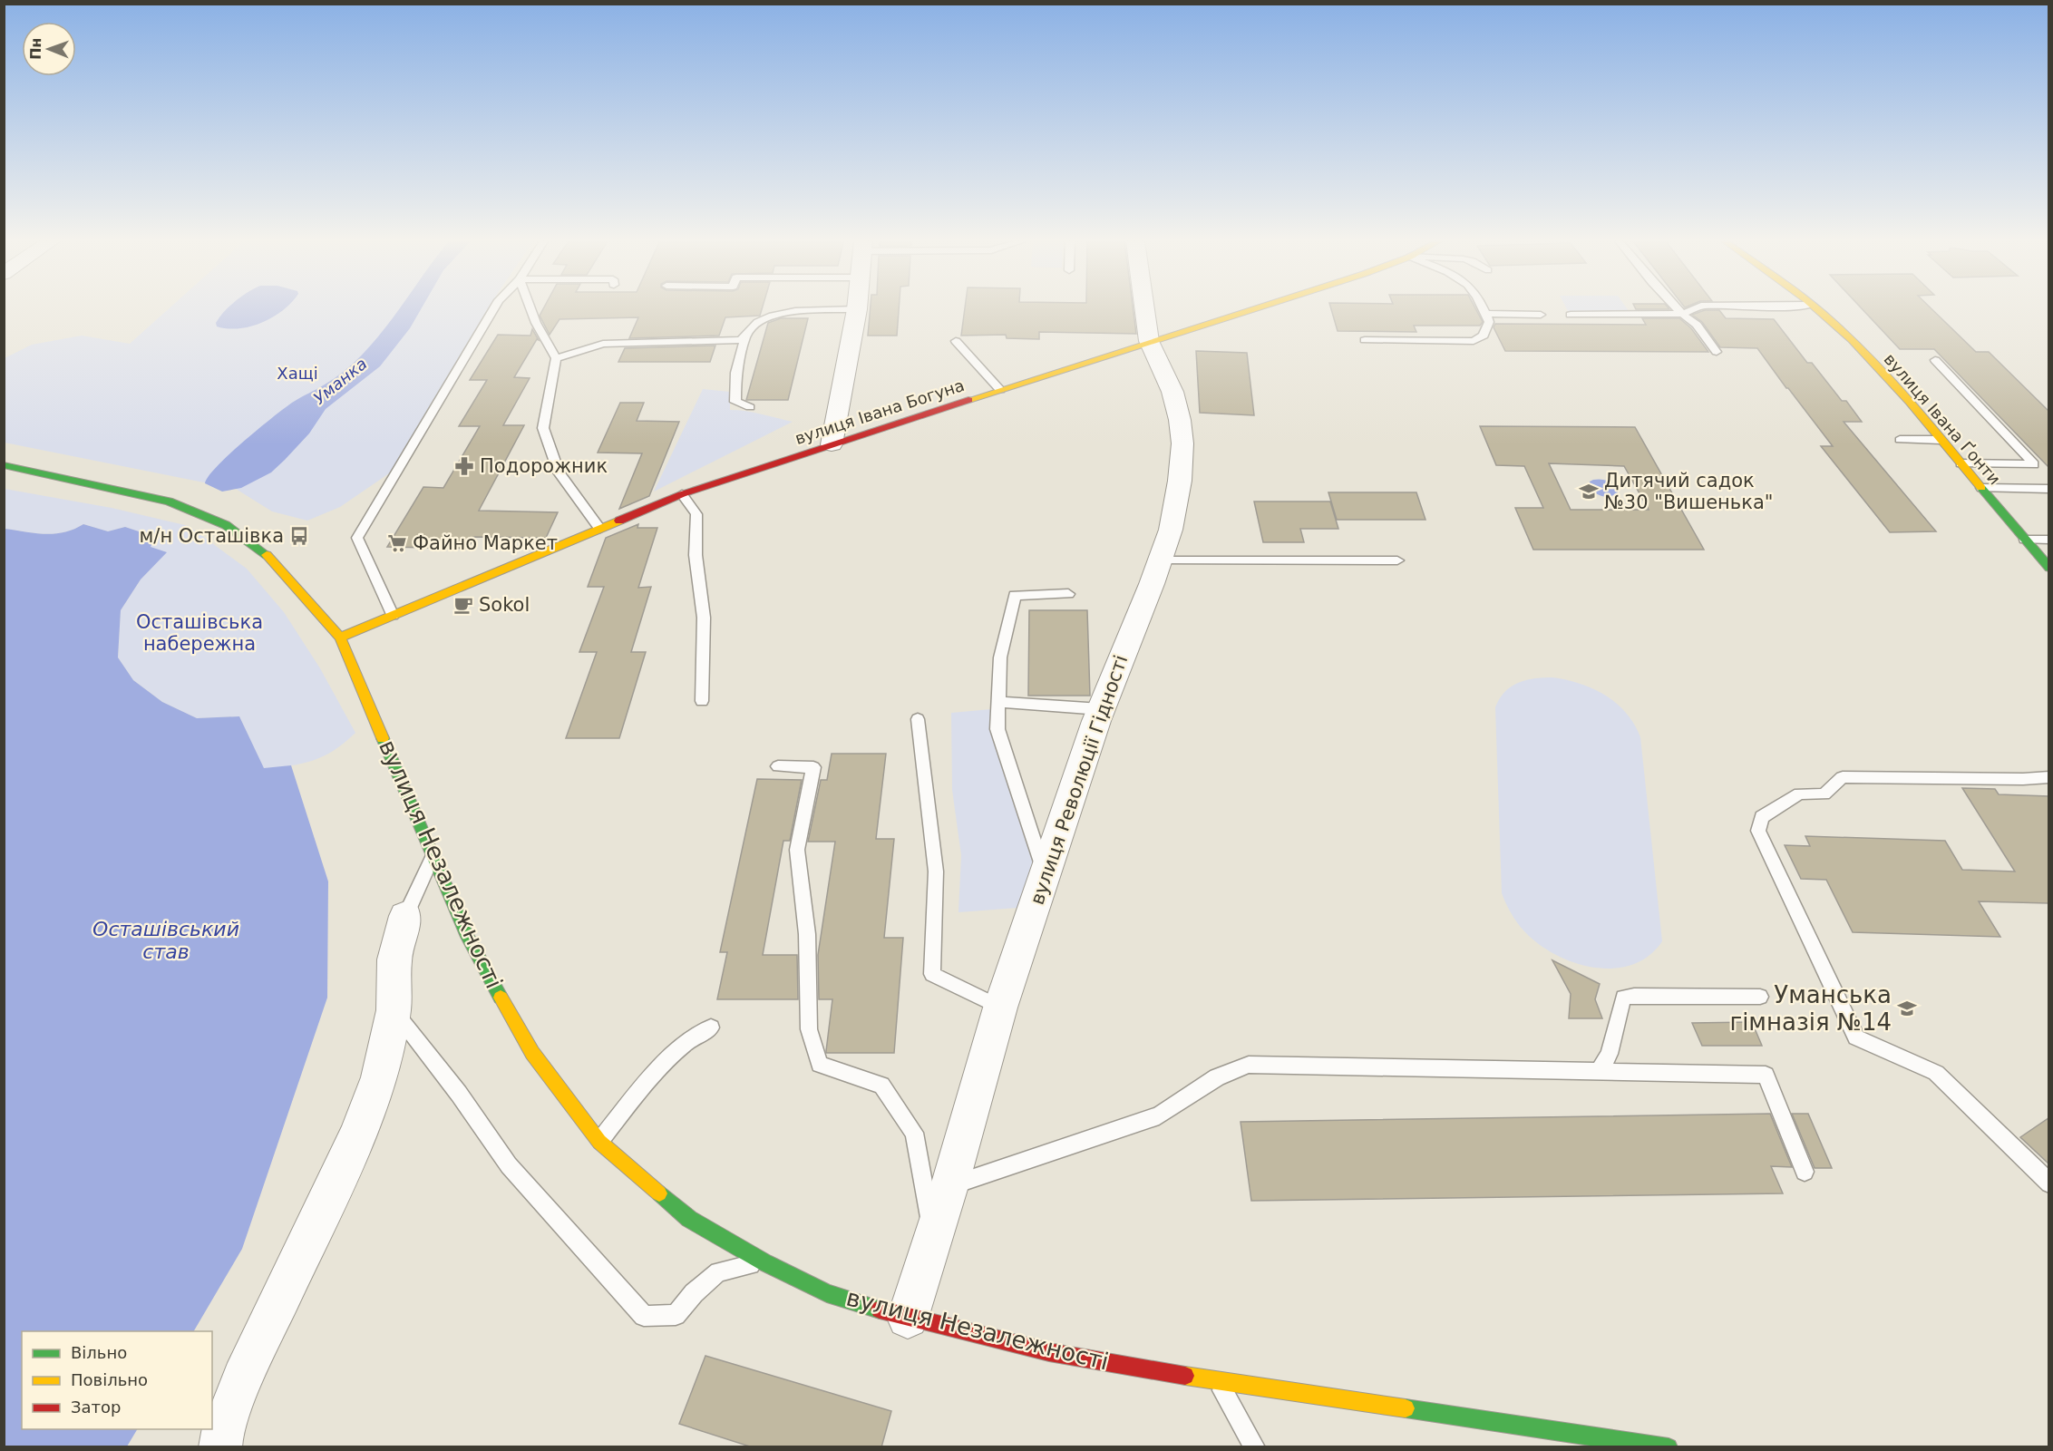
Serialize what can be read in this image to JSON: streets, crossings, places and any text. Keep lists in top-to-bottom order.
{
  "streets": {
    "main road": ["вулиця Івана Богуна", "вулиця Івана Ґонти", "вулиця Незалежності"],
    "street": ["вулиця Революції Гідності"]
  },
  "crossings": [
    ["вулиця Івана Богуна", "вулиця Революції Гідності"],
    ["вулиця Івана Богуна", "вулиця Незалежності"],
    ["вулиця Революції Гідності", "вулиця Незалежності"]
  ],
  "water": ["Уманка", "Осташівський став"],
  "parks": ["Хащі", "Осташівська набережна"],
  "places": {
    "pharmacy": ["Подорожник"],
    "school or university": ["Дитячий садок №30 \"Вишенька\"", "Уманська гімназія №14"],
    "bus stop": ["м/н Осташівка"],
    "supermarket": ["Файно Маркет"],
    "cafe": ["Sokol"]
  },
  "legend": ["Вільно", "Повільно", "Затор"],
  "north": "left"
}
